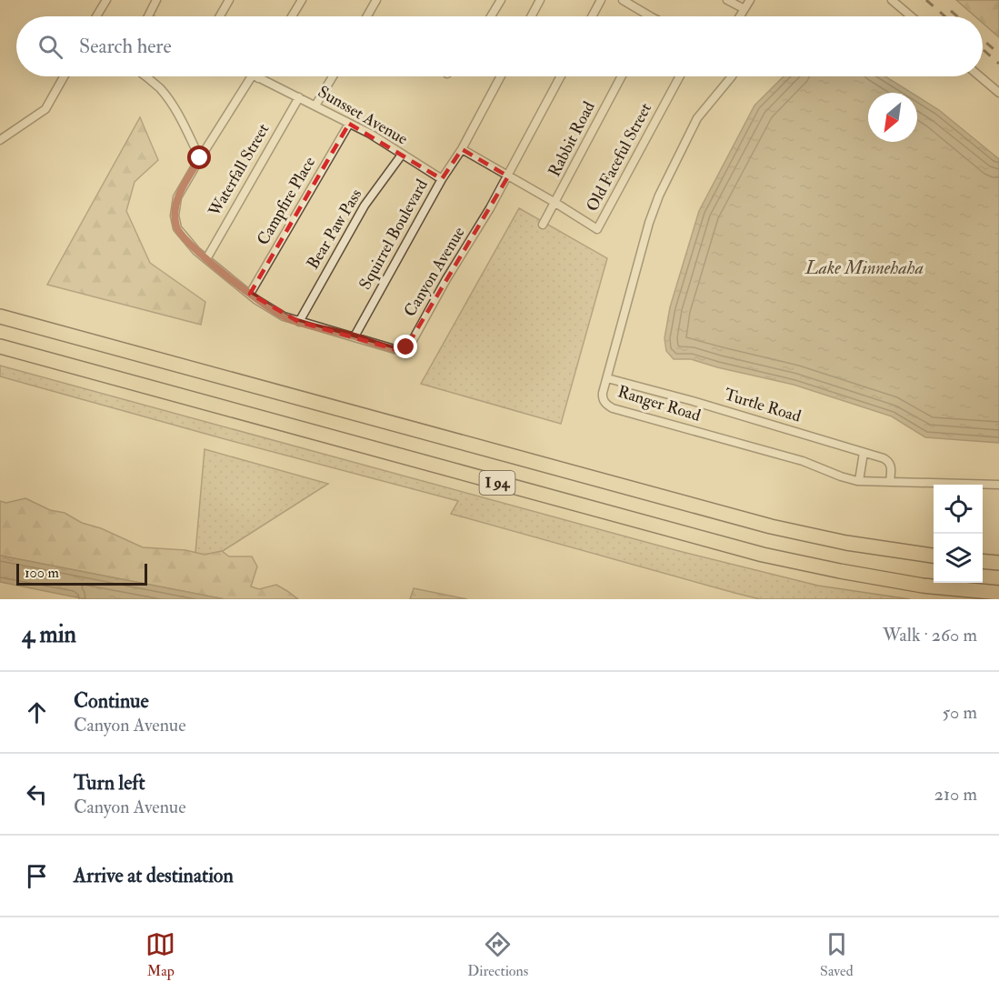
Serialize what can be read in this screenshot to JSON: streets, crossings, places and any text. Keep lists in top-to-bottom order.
{
  "streets": {
    "highway": ["I 94"],
    "street": [
      "Sunsset Avenue",
      "Rabbit Road",
      "Old Faceful Street",
      "Waterfall Street",
      "Campfire Place",
      "Bear Paw Pass",
      "Squirrel Boulevard",
      "Canyon Avenue",
      "Ranger Road",
      "Turtle Road"
    ]
  },
  "crossings": [
    ["Sunsset Avenue", "Waterfall Street"],
    ["Sunsset Avenue", "Campfire Place"],
    ["Sunsset Avenue", "Bear Paw Pass"],
    ["Sunsset Avenue", "Squirrel Boulevard"],
    ["Sunsset Avenue", "Canyon Avenue"],
    ["Rabbit Road", "Old Faceful Street"],
    ["Old Faceful Street", "Squirrel Boulevard"],
    ["Old Faceful Street", "Canyon Avenue"],
    ["Waterfall Street", "Canyon Avenue"],
    ["Campfire Place", "Canyon Avenue"],
    ["Bear Paw Pass", "Canyon Avenue"],
    ["Squirrel Boulevard", "Canyon Avenue"],
    ["Ranger Road", "Turtle Road"]
  ],
  "water": ["Lake Minnehaha"],
  "scale_bar": "100 m",
  "north": "bottom left",
  "page": {
    "search": "Search here",
    "scale": "100 m",
    "heading": ["4 min", "Walk · 260 m"],
    "list": [
      ["Continue", "Canyon Avenue", "50 m"],
      ["Turn left", "Canyon Avenue", "210 m"],
      "Arrive at destination"
    ],
    "nav": ["Map", "Directions", "Saved"]
  }
}
